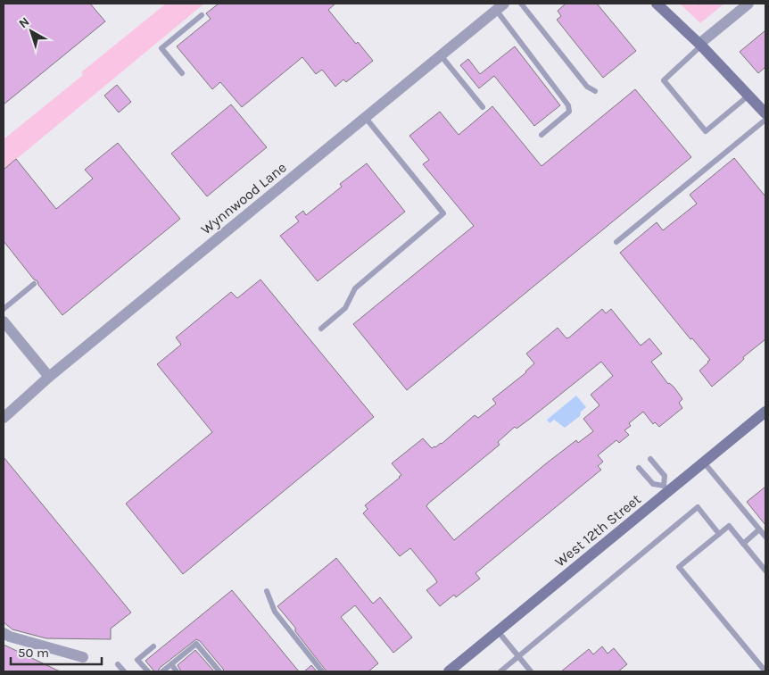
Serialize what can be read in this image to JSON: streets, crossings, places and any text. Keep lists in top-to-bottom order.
{
  "streets": {
    "street": ["Wynnwood Lane", "West 12th Street"]
  },
  "scale_bar": "50 m",
  "north": "top left"
}
